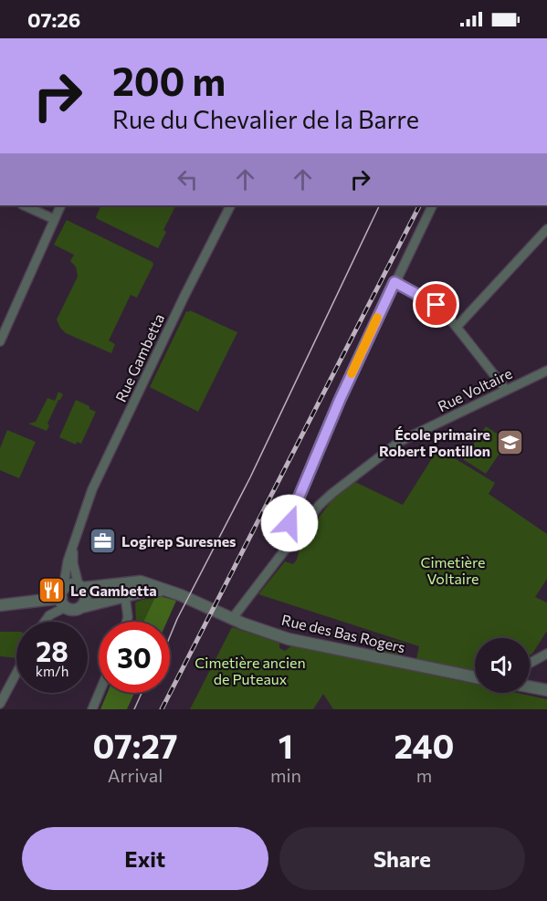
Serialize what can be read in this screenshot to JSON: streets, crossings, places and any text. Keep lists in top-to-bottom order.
{
  "streets": {
    "street": ["Rue Gambetta", "Rue Voltaire", "Rue des Bas Rogers"]
  },
  "crossings": [
    ["Rue Gambetta", "Rue des Bas Rogers"],
    ["Rue Voltaire", "Rue des Bas Rogers"]
  ],
  "parks": ["Cimetière Voltaire", "Cimetière ancien de Puteaux"],
  "places": {
    "school or university": ["École primaire Robert Pontillon"],
    "office": ["Logirep Suresnes"],
    "restaurant": ["Le Gambetta"]
  },
  "page": {
    "status": "07:26",
    "turn": ["200 m", "Rue du Chevalier de la Barre"],
    "speed": "28 km/h",
    "limit": "30",
    "eta": [
      "07:27",
      "Arrival",
      "1",
      "min",
      "240",
      "m"
    ],
    "buttons": ["Exit", "Share"]
  }
}
